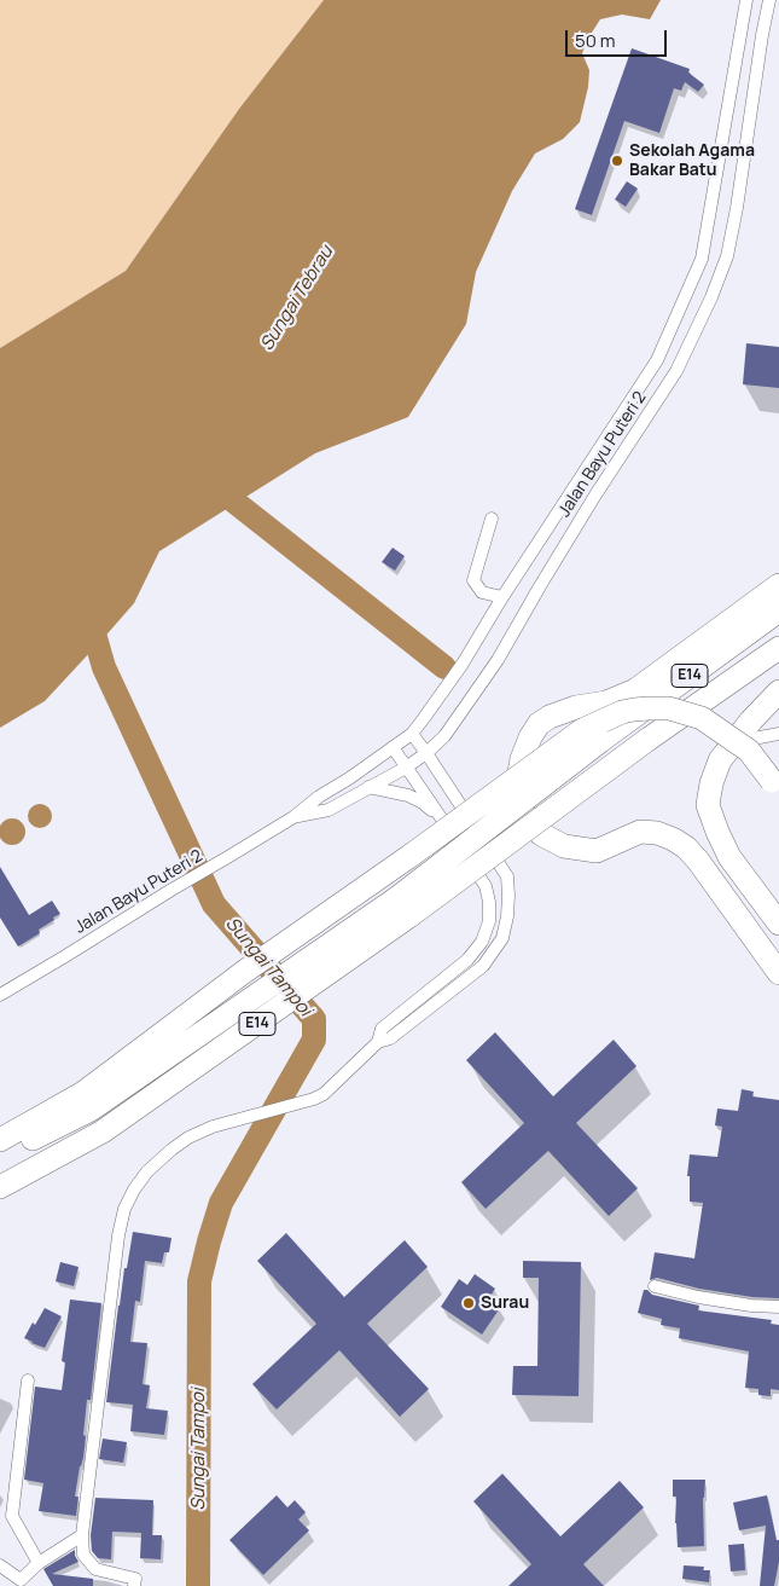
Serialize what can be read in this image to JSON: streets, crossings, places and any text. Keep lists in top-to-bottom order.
{
  "streets": {
    "highway": ["E14"],
    "street": ["Jalan Bayu Puteri 2"]
  },
  "water": ["Sungai Tebrau", "Sungai Tampoi"],
  "places": ["Sekolah Agama Bakar Batu", "Surau"],
  "scale_bar": "50 m"
}
